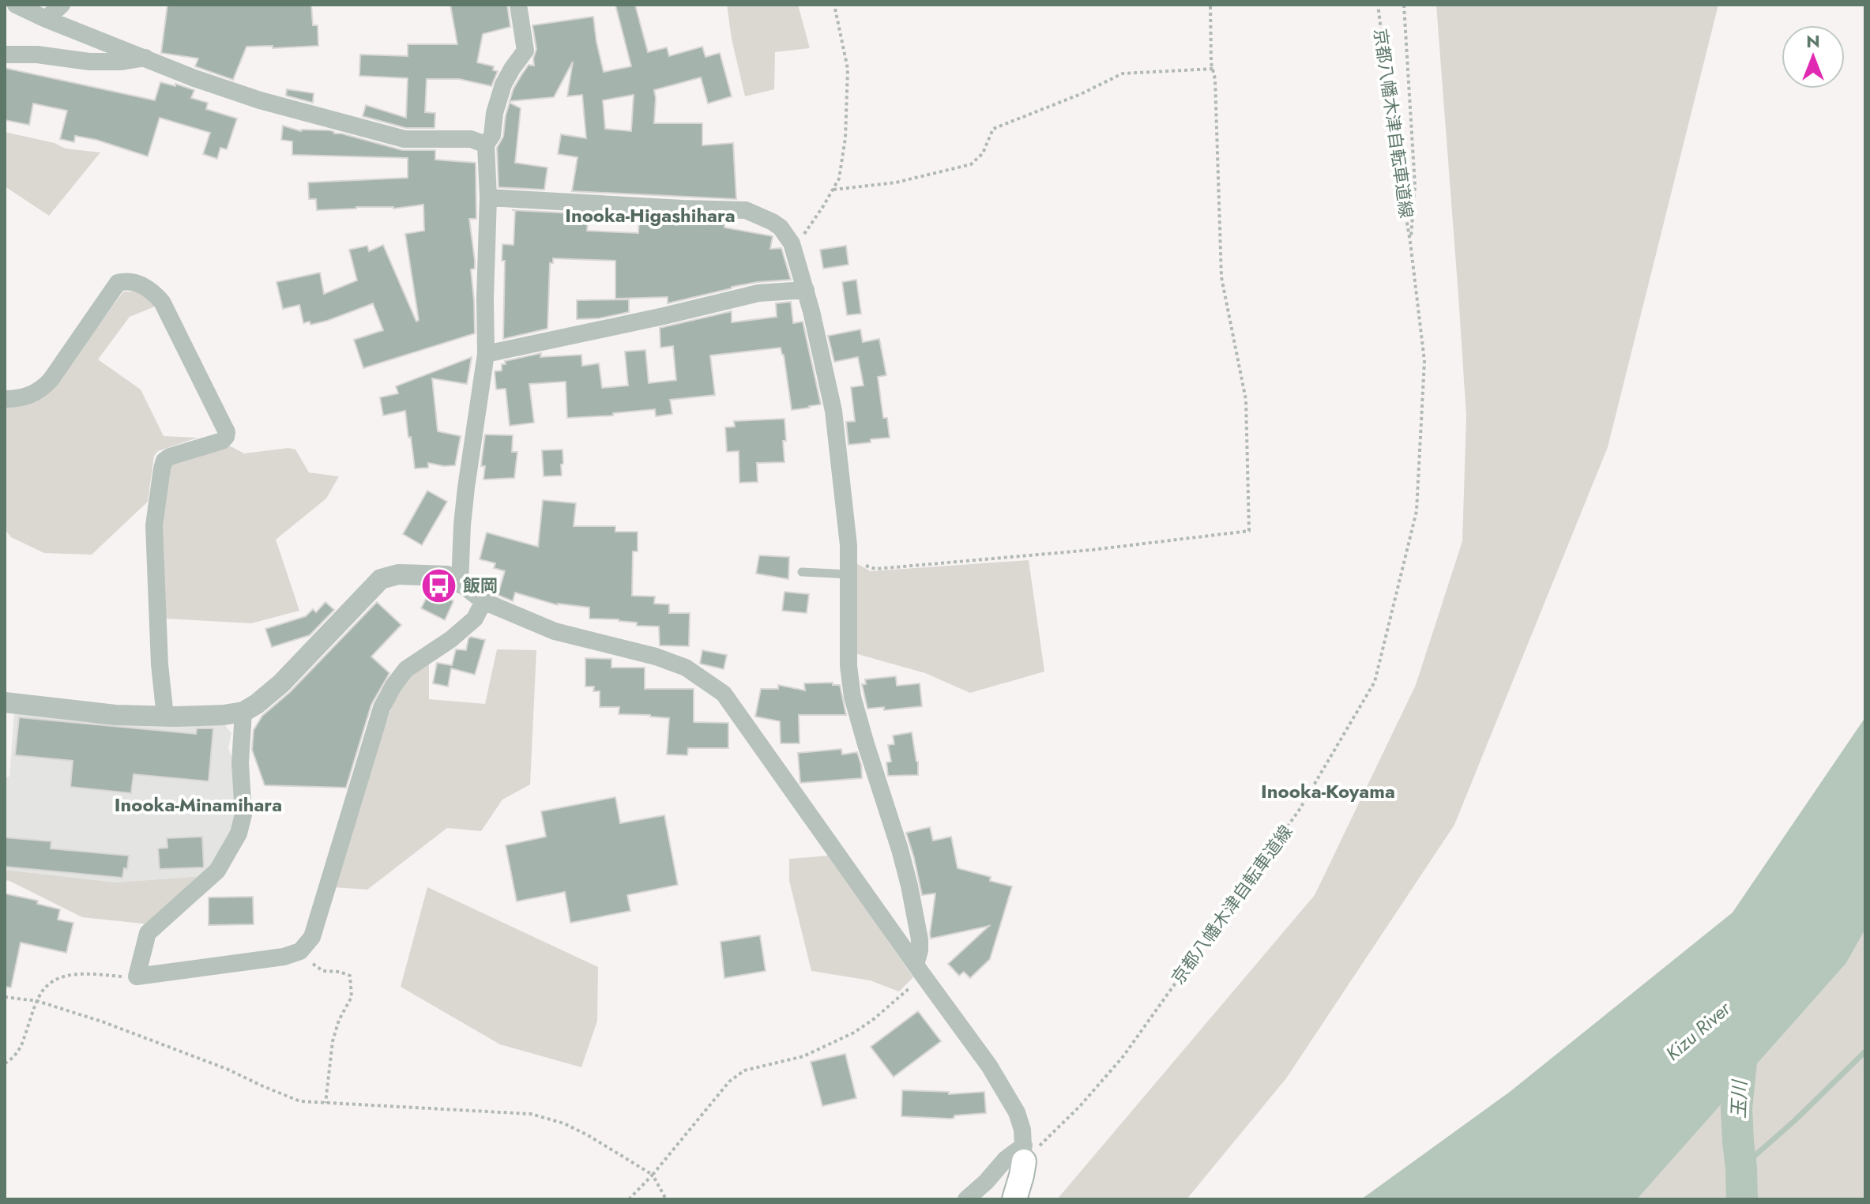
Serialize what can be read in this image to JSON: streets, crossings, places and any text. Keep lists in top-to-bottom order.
{
  "streets": {
    "path": ["京都八幡木津自転車道線"]
  },
  "districts": ["Inooka-Higashihara", "Inooka-Koyama", "Inooka-Minamihara"],
  "water": ["Kizu River", "玉川"],
  "places": {
    "bus stop": ["飯岡"]
  },
  "north": "top"
}
